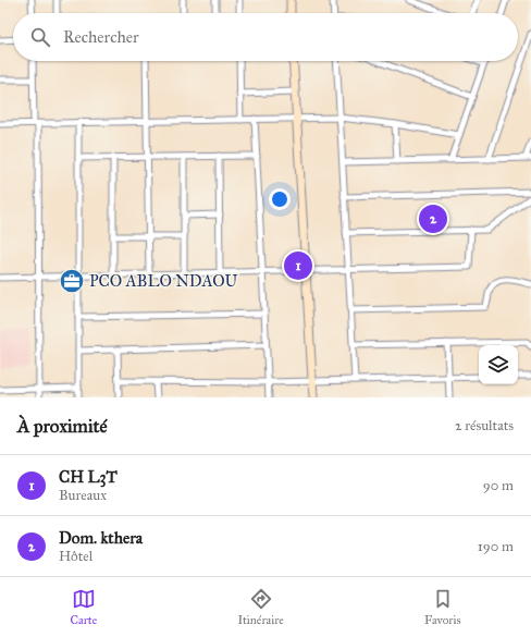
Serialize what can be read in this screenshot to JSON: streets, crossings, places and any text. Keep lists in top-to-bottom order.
{
  "places": {
    "office": ["PCO ABLO NDAOU"]
  },
  "page": {
    "search": "Rechercher",
    "pins": ["2", "1"],
    "heading": ["À proximité", "2 résultats"],
    "list": [
      {
        "mark": "1",
        "name": "CH L3T",
        "note": "Bureaux",
        "value": "90 m"
      },
      {
        "mark": "2",
        "name": "Dom. kthera",
        "note": "Hôtel",
        "value": "190 m"
      }
    ],
    "nav": ["Carte", "Itinéraire", "Favoris"]
  }
}
